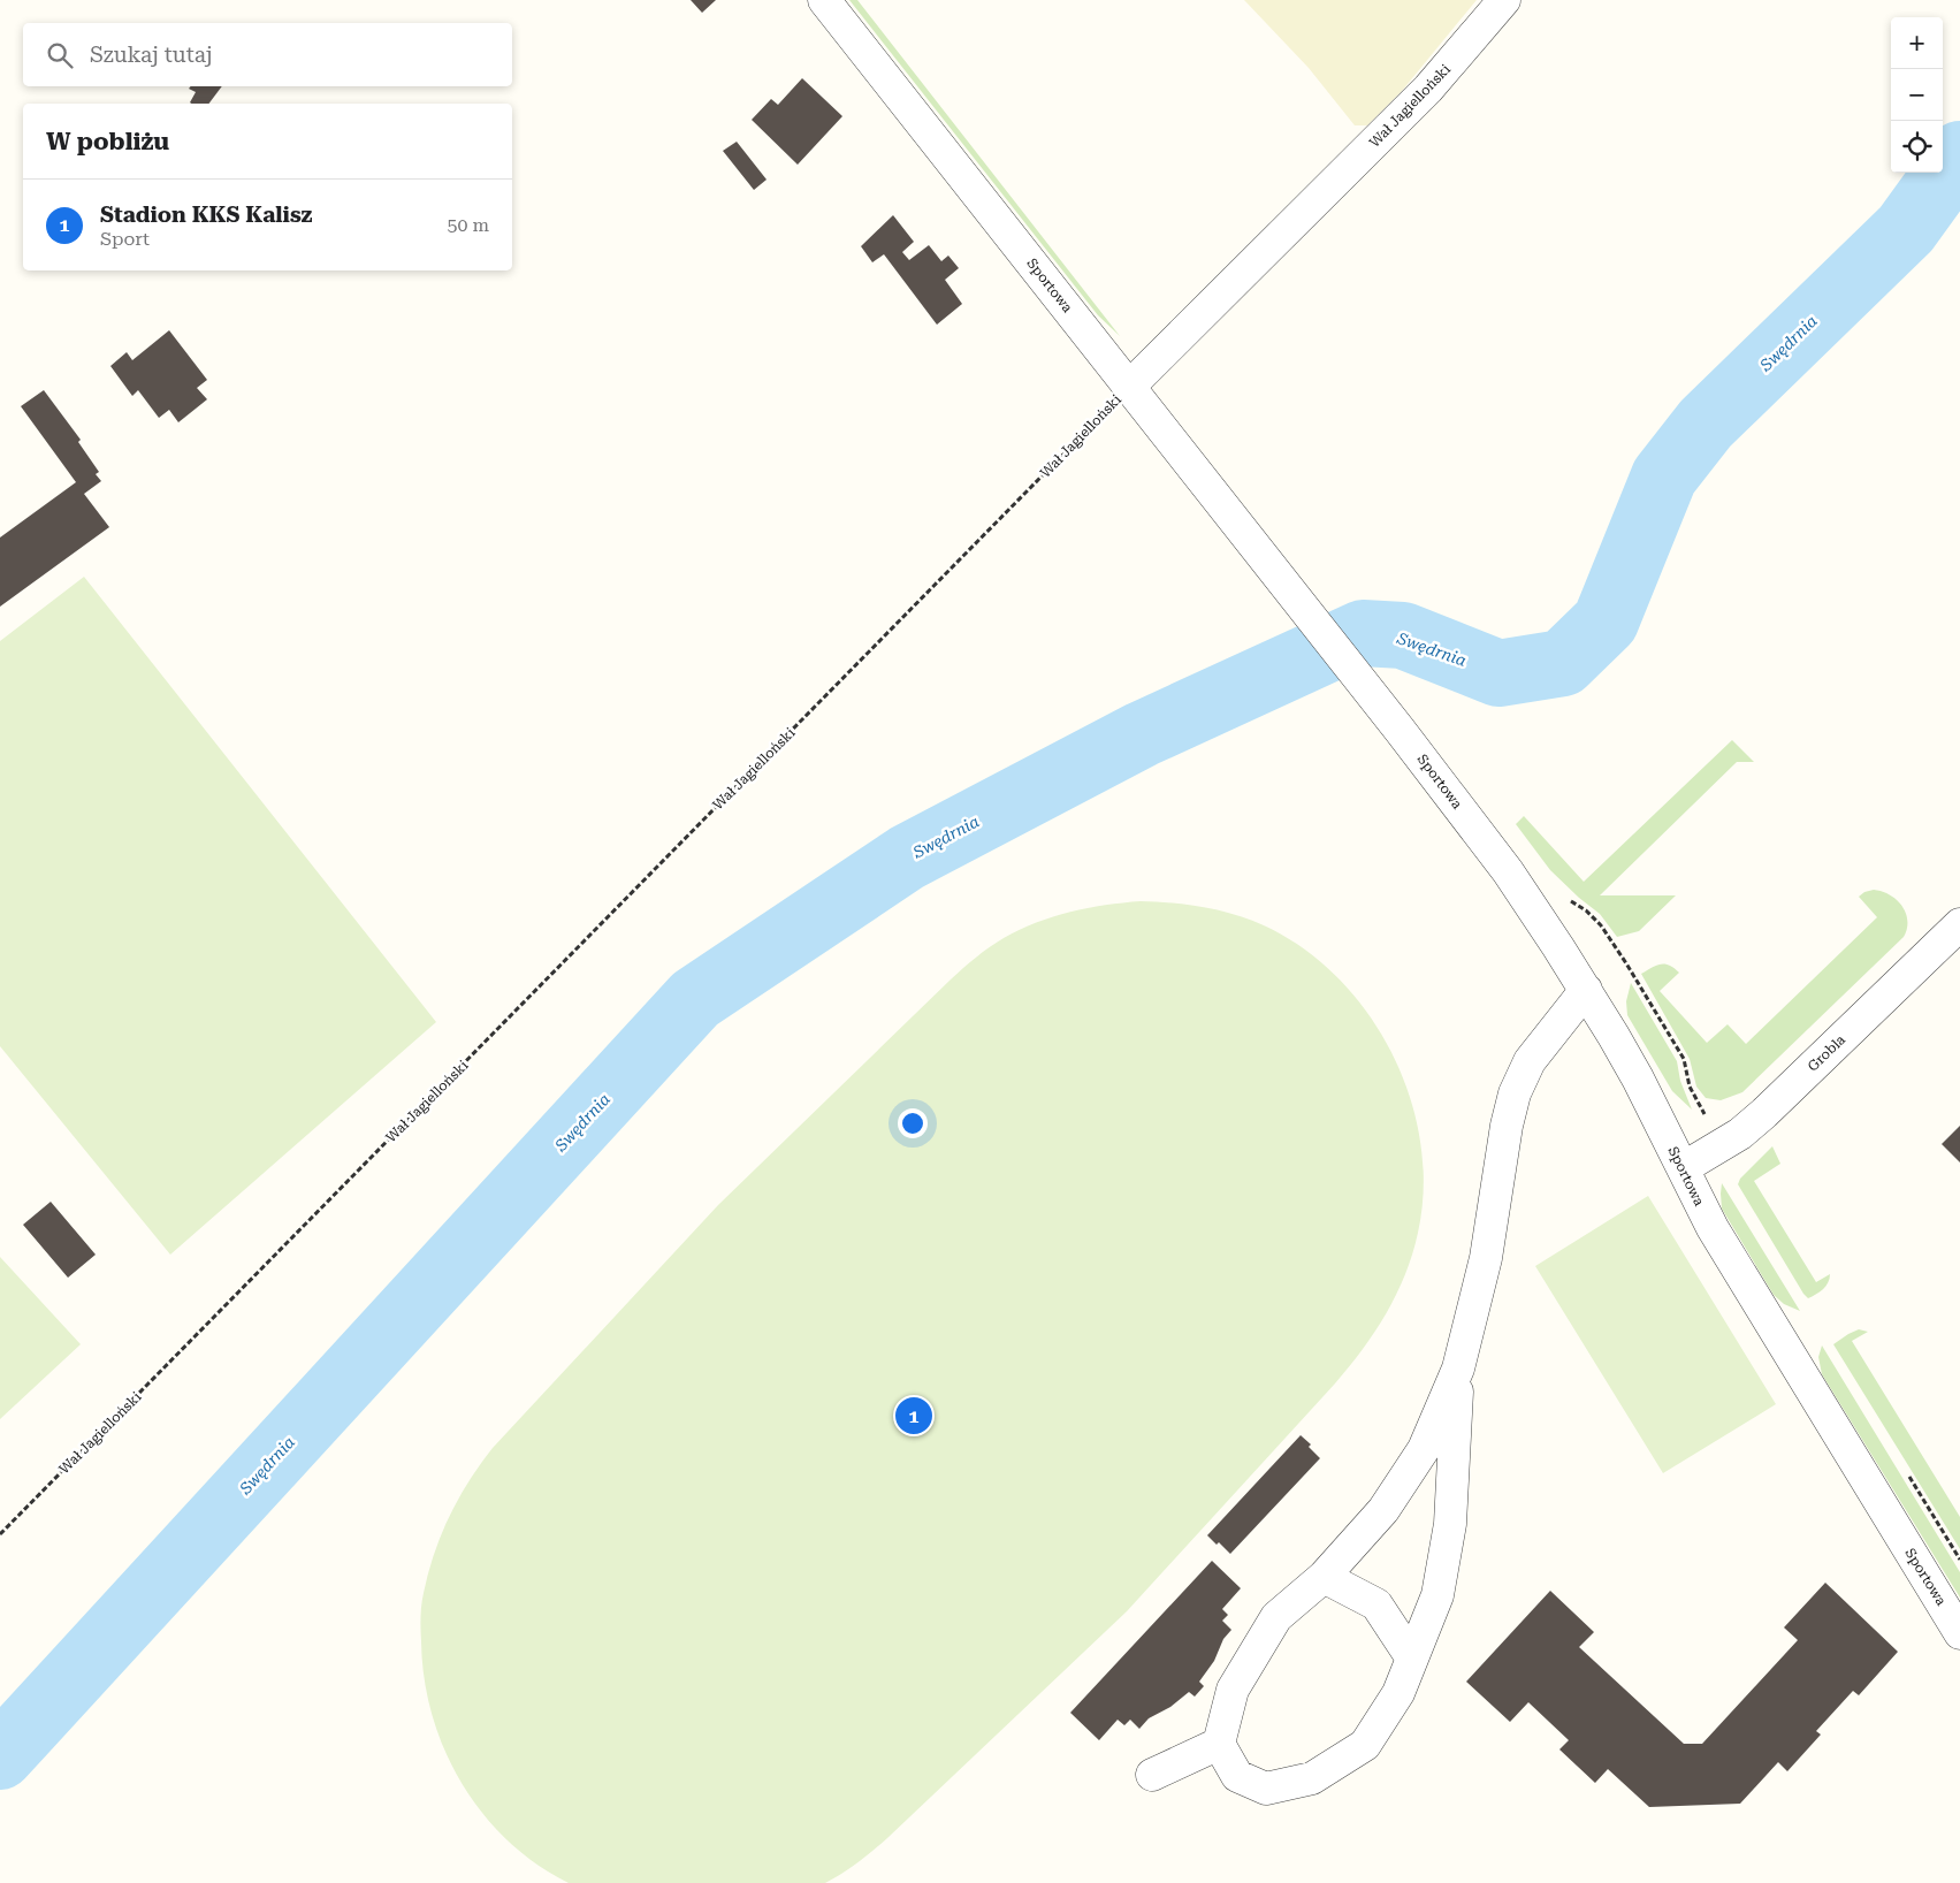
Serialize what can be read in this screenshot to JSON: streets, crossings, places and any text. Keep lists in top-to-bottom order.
{
  "streets": {
    "street": ["Wał Jagielloński", "Sportowa", "Grobla"]
  },
  "crossings": [
    ["Wał Jagielloński", "Sportowa"],
    ["Sportowa", "Grobla"]
  ],
  "water": ["Swędrnia"],
  "page": {
    "map_buttons": ["+", "−"],
    "search": "Szukaj tutaj",
    "heading": "W pobliżu",
    "list": [
      {
        "mark": "1",
        "name": "Stadion KKS Kalisz",
        "note": "Sport",
        "value": "50 m"
      }
    ],
    "pins": "1"
  }
}
